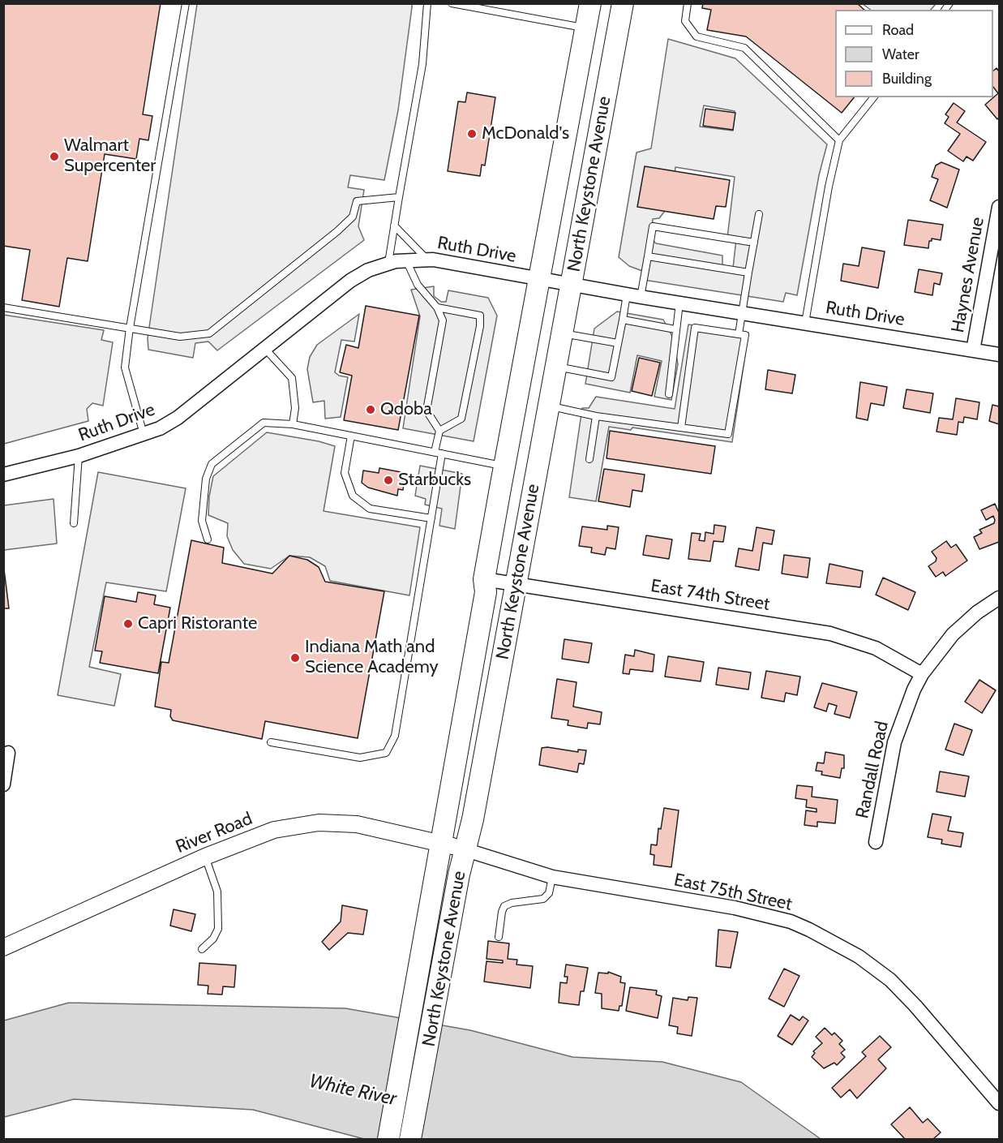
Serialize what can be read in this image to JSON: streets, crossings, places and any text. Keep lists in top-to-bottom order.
{
  "streets": {
    "main road": ["North Keystone Avenue"],
    "street": [
      "Ruth Drive",
      "Haynes Avenue",
      "East 74th Street",
      "Randall Road",
      "River Road",
      "East 75th Street"
    ]
  },
  "crossings": [
    ["North Keystone Avenue", "Ruth Drive"],
    ["North Keystone Avenue", "East 74th Street"],
    ["North Keystone Avenue", "River Road"],
    ["North Keystone Avenue", "East 75th Street"],
    ["Ruth Drive", "Haynes Avenue"],
    ["East 74th Street", "Randall Road"],
    ["River Road", "East 75th Street"]
  ],
  "water": ["White River"],
  "places": [
    "McDonald's",
    "Walmart Supercenter",
    "Qdoba",
    "Starbucks",
    "Capri Ristorante",
    "Indiana Math and Science Academy"
  ],
  "legend": ["Road", "Water", "Building"]
}
